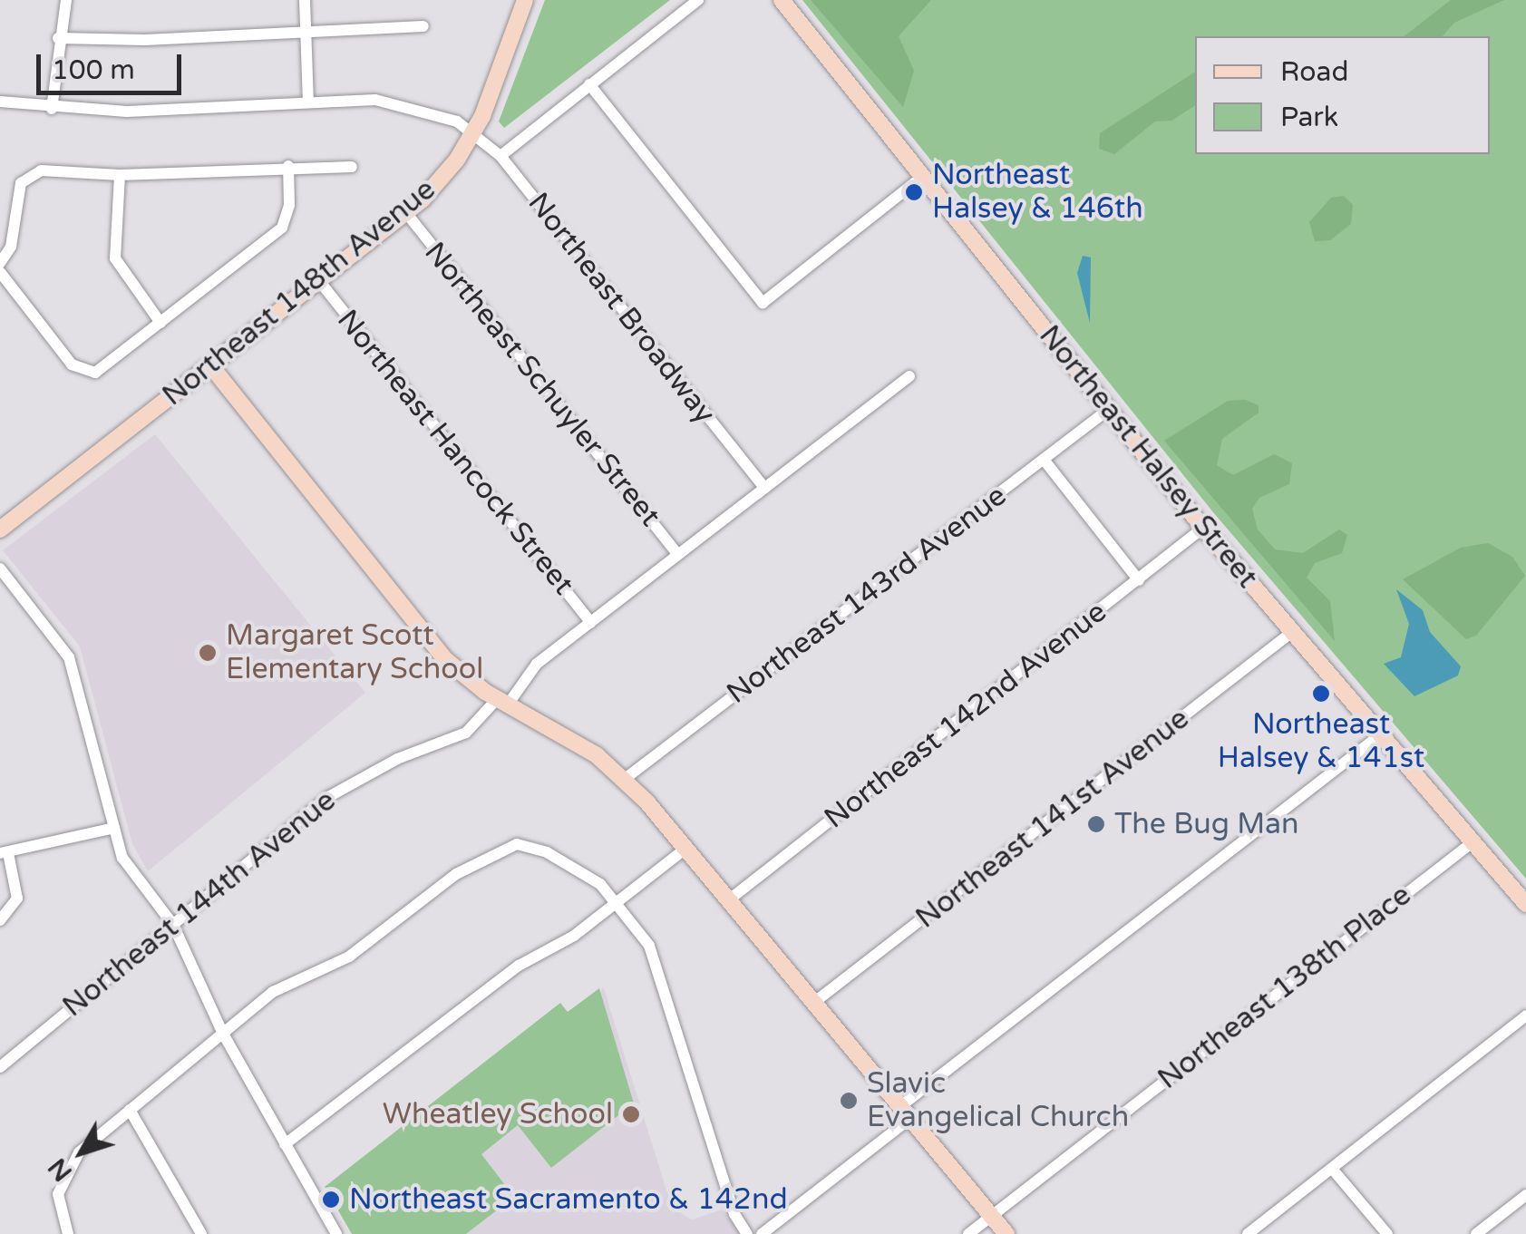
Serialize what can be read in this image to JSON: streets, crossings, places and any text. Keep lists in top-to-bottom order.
{
  "streets": {
    "main road": ["Northeast 148th Avenue", "Northeast Halsey Street"],
    "street": [
      "Northeast Broadway",
      "Northeast Schuyler Street",
      "Northeast Hancock Street",
      "Northeast 143rd Avenue",
      "Northeast 142nd Avenue",
      "Northeast 141st Avenue",
      "Northeast 144th Avenue",
      "Northeast 138th Place"
    ]
  },
  "crossings": [
    ["Northeast 148th Avenue", "Northeast Broadway"],
    ["Northeast 148th Avenue", "Northeast Schuyler Street"],
    ["Northeast 148th Avenue", "Northeast Hancock Street"],
    ["Northeast Broadway", "Northeast 144th Avenue"],
    ["Northeast Schuyler Street", "Northeast 144th Avenue"],
    ["Northeast Hancock Street", "Northeast 144th Avenue"],
    ["Northeast Halsey Street", "Northeast 143rd Avenue"],
    ["Northeast Halsey Street", "Northeast 142nd Avenue"],
    ["Northeast Halsey Street", "Northeast 141st Avenue"],
    ["Northeast Halsey Street", "Northeast 138th Place"]
  ],
  "places": [
    "Northeast Halsey & 146th",
    "Margaret Scott Elementary School",
    "Northeast Halsey & 141st",
    "The Bug Man",
    "Slavic Evangelical Church",
    "Wheatley School",
    "Northeast Sacramento & 142nd"
  ],
  "legend": ["Road", "Park"],
  "scale_bar": "100 m",
  "north": "bottom left"
}
